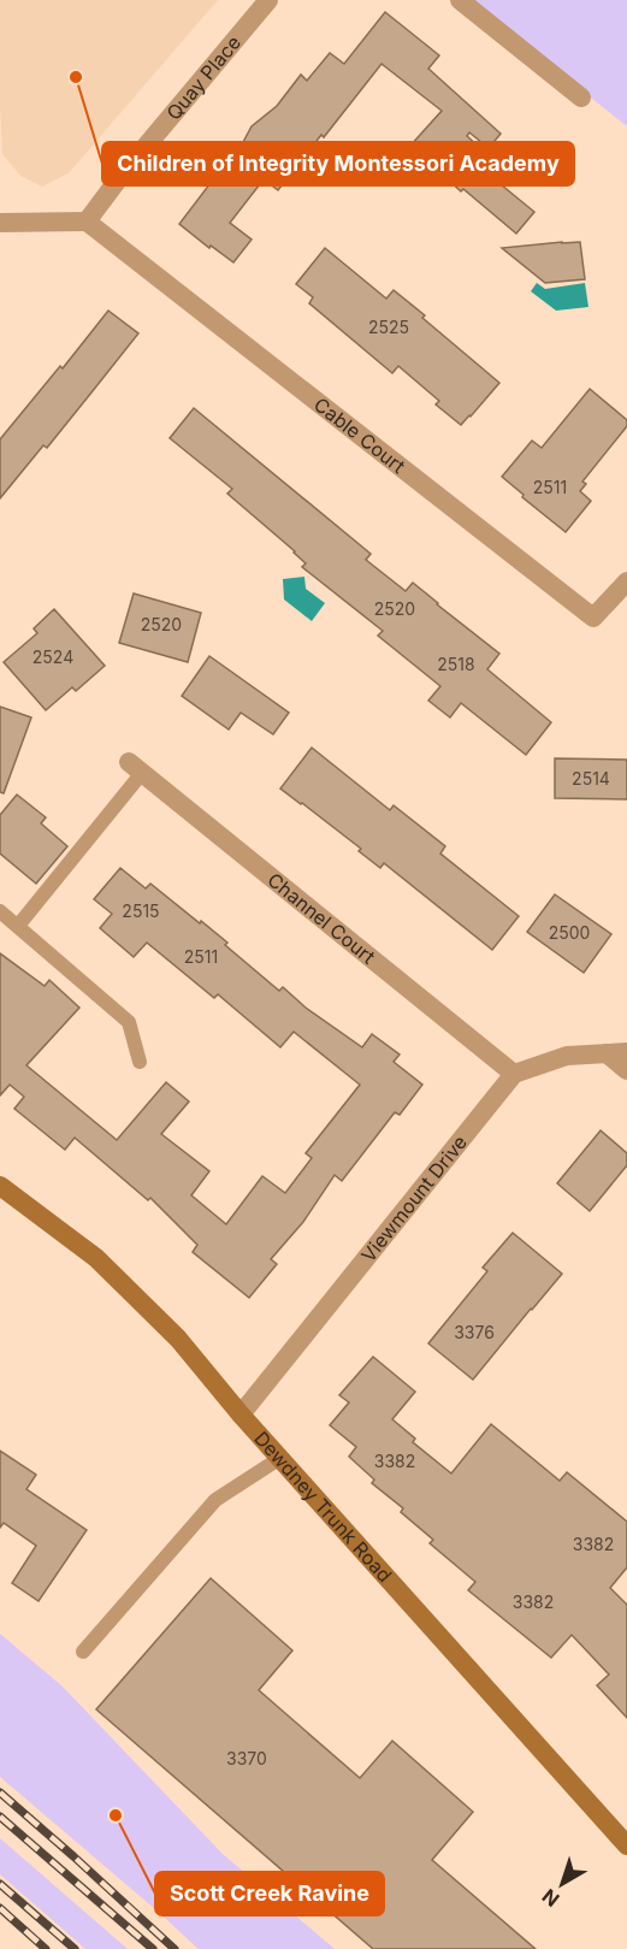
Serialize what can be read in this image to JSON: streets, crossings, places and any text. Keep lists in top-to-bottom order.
{
  "streets": {
    "main road": ["Dewdney Trunk Road"],
    "street": [
      "Quay Place",
      "Cable Court",
      "Channel Court",
      "Viewmount Drive"
    ]
  },
  "crossings": [
    ["Quay Place", "Cable Court"],
    ["Channel Court", "Viewmount Drive"],
    ["Viewmount Drive", "Dewdney Trunk Road"]
  ],
  "places": ["Children of Integrity Montessori Academy", "Scott Creek Ravine"],
  "house_numbers": [
    "2525",
    "2511",
    "2520",
    "2520",
    "2524",
    "2518",
    "2514",
    "2515",
    "2500",
    "2511",
    "3376",
    "3382",
    "3382",
    "3382",
    "3370"
  ],
  "north": "bottom left"
}
